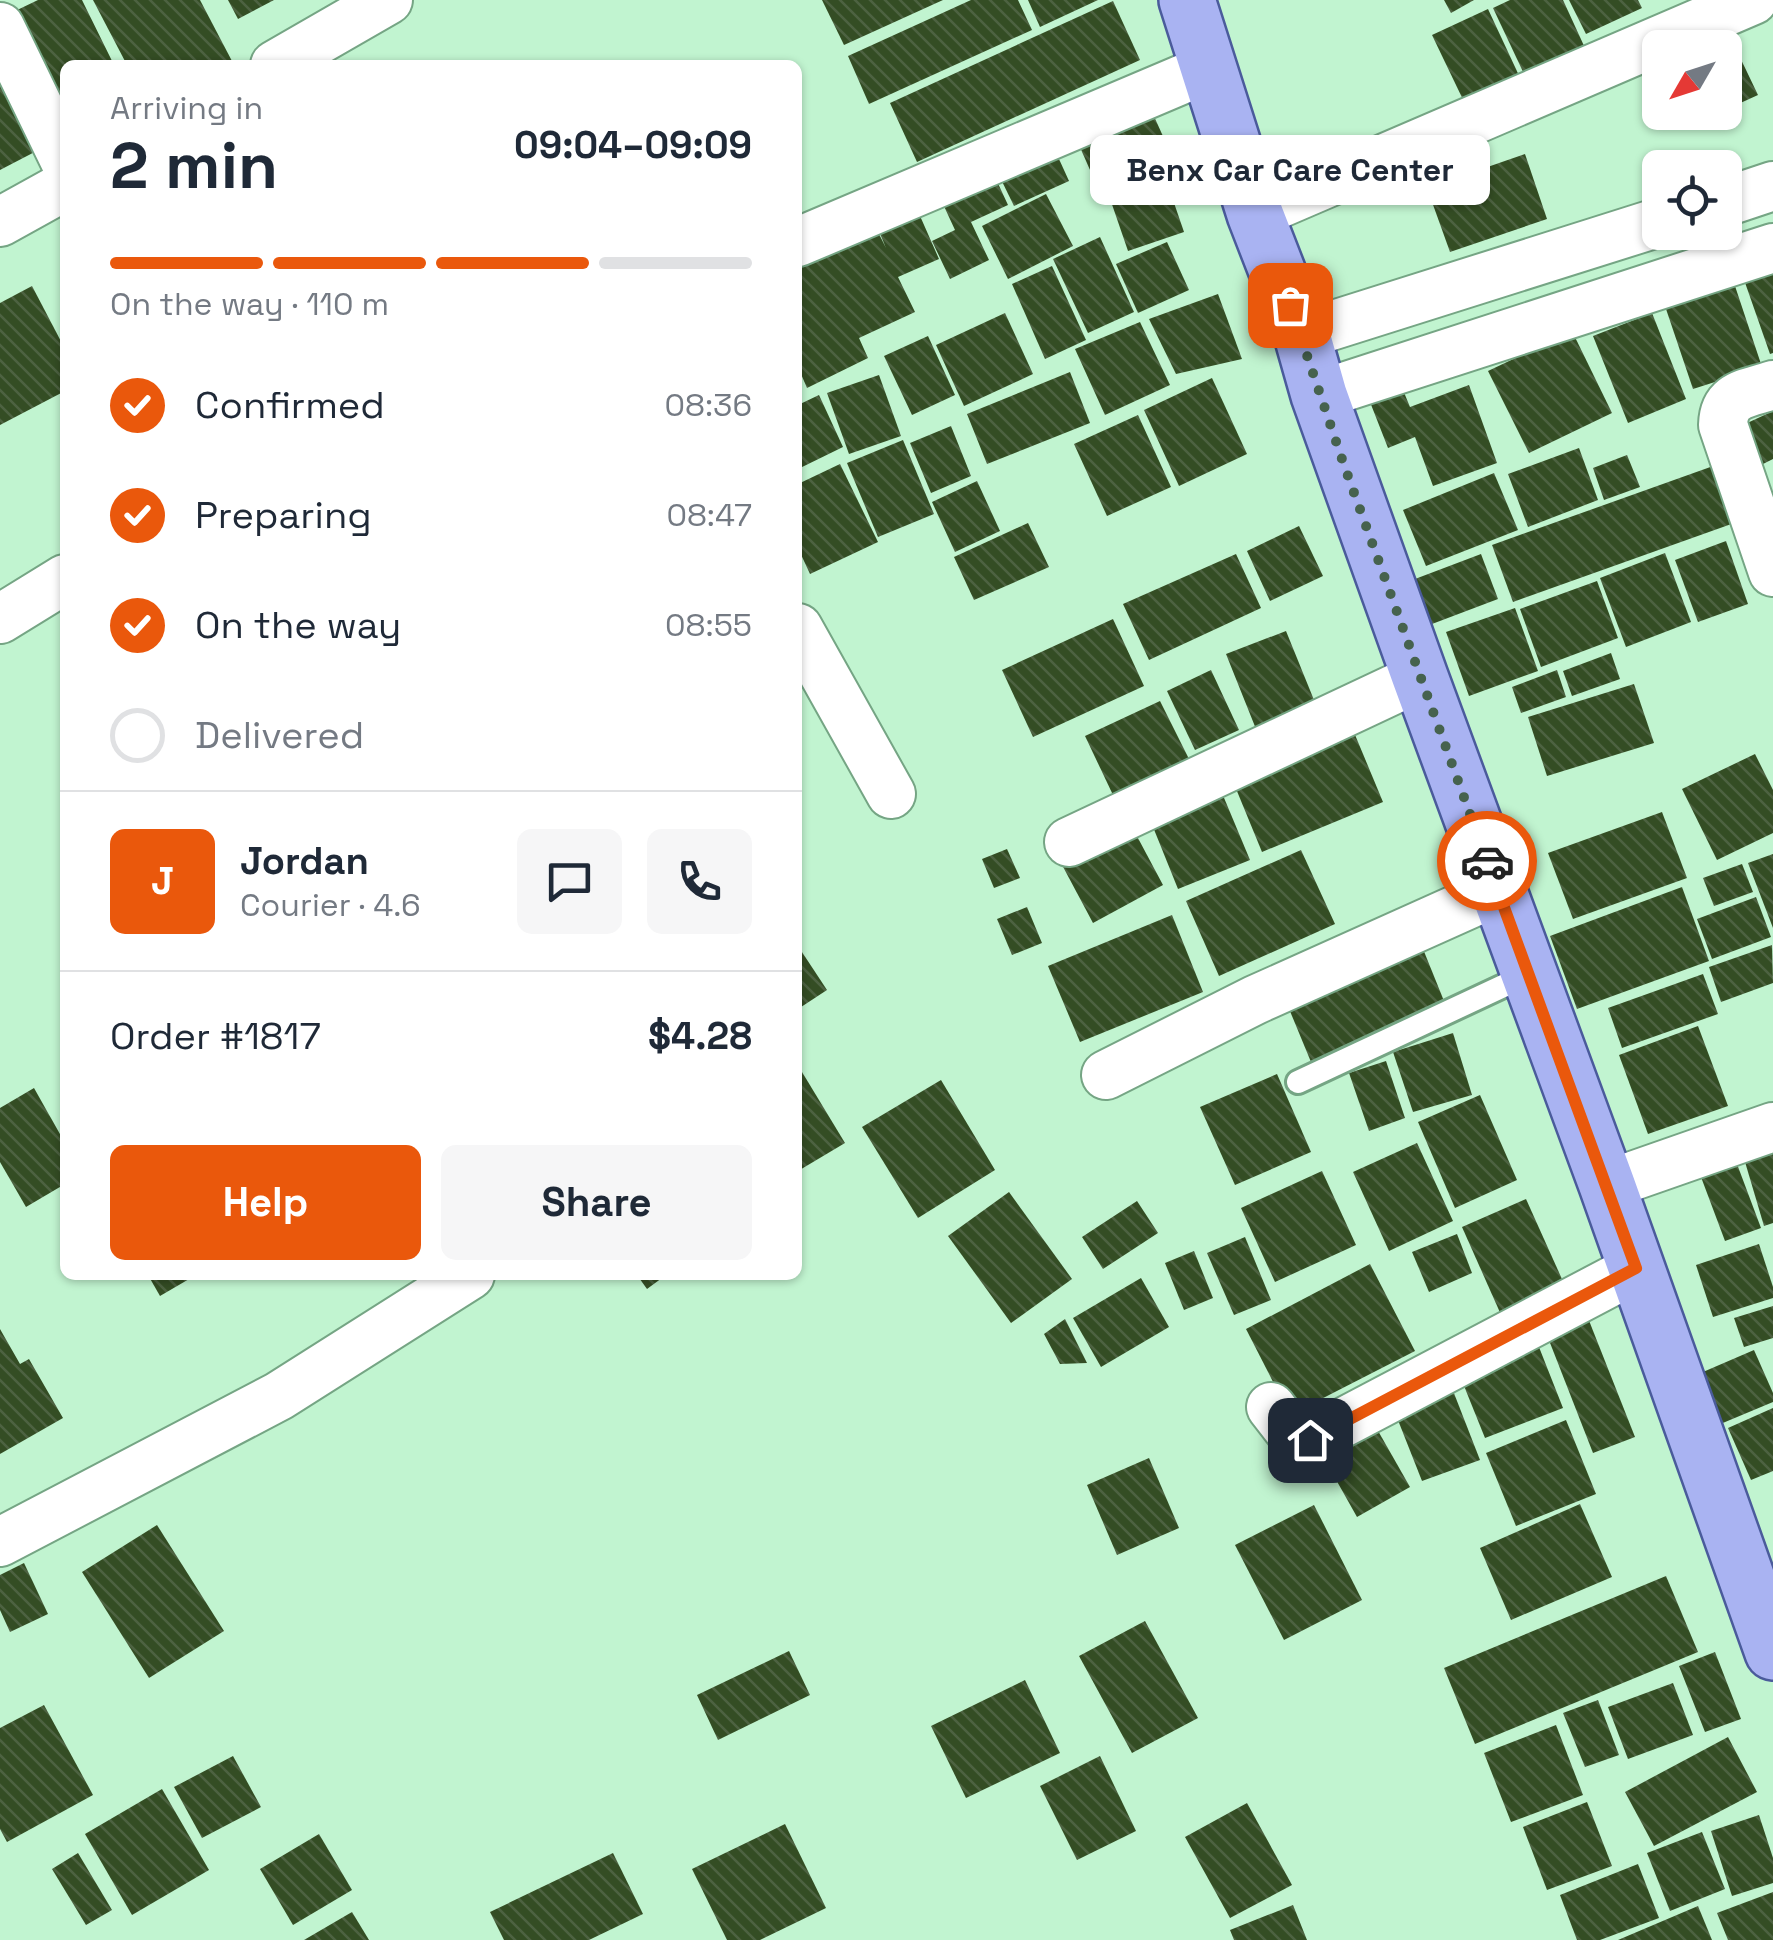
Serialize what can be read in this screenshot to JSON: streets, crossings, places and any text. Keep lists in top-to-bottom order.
{
  "places": ["Benx Car Care Center"],
  "north": "bottom left",
  "page": {
    "heading": ["2 min", "Arriving in", "09:04–09:09"],
    "panel": [
      "Jordan",
      "Courier · 4.6",
      "Order #1817",
      "$4.28"
    ],
    "bubble": "Benx Car Care Center",
    "bar": "On the way · 110 m",
    "list": [
      ["Confirmed", "08:36"],
      ["Preparing", "08:47"],
      ["On the way", "08:55"],
      "Delivered"
    ],
    "round": "J",
    "buttons": ["Help", "Share"]
  }
}
